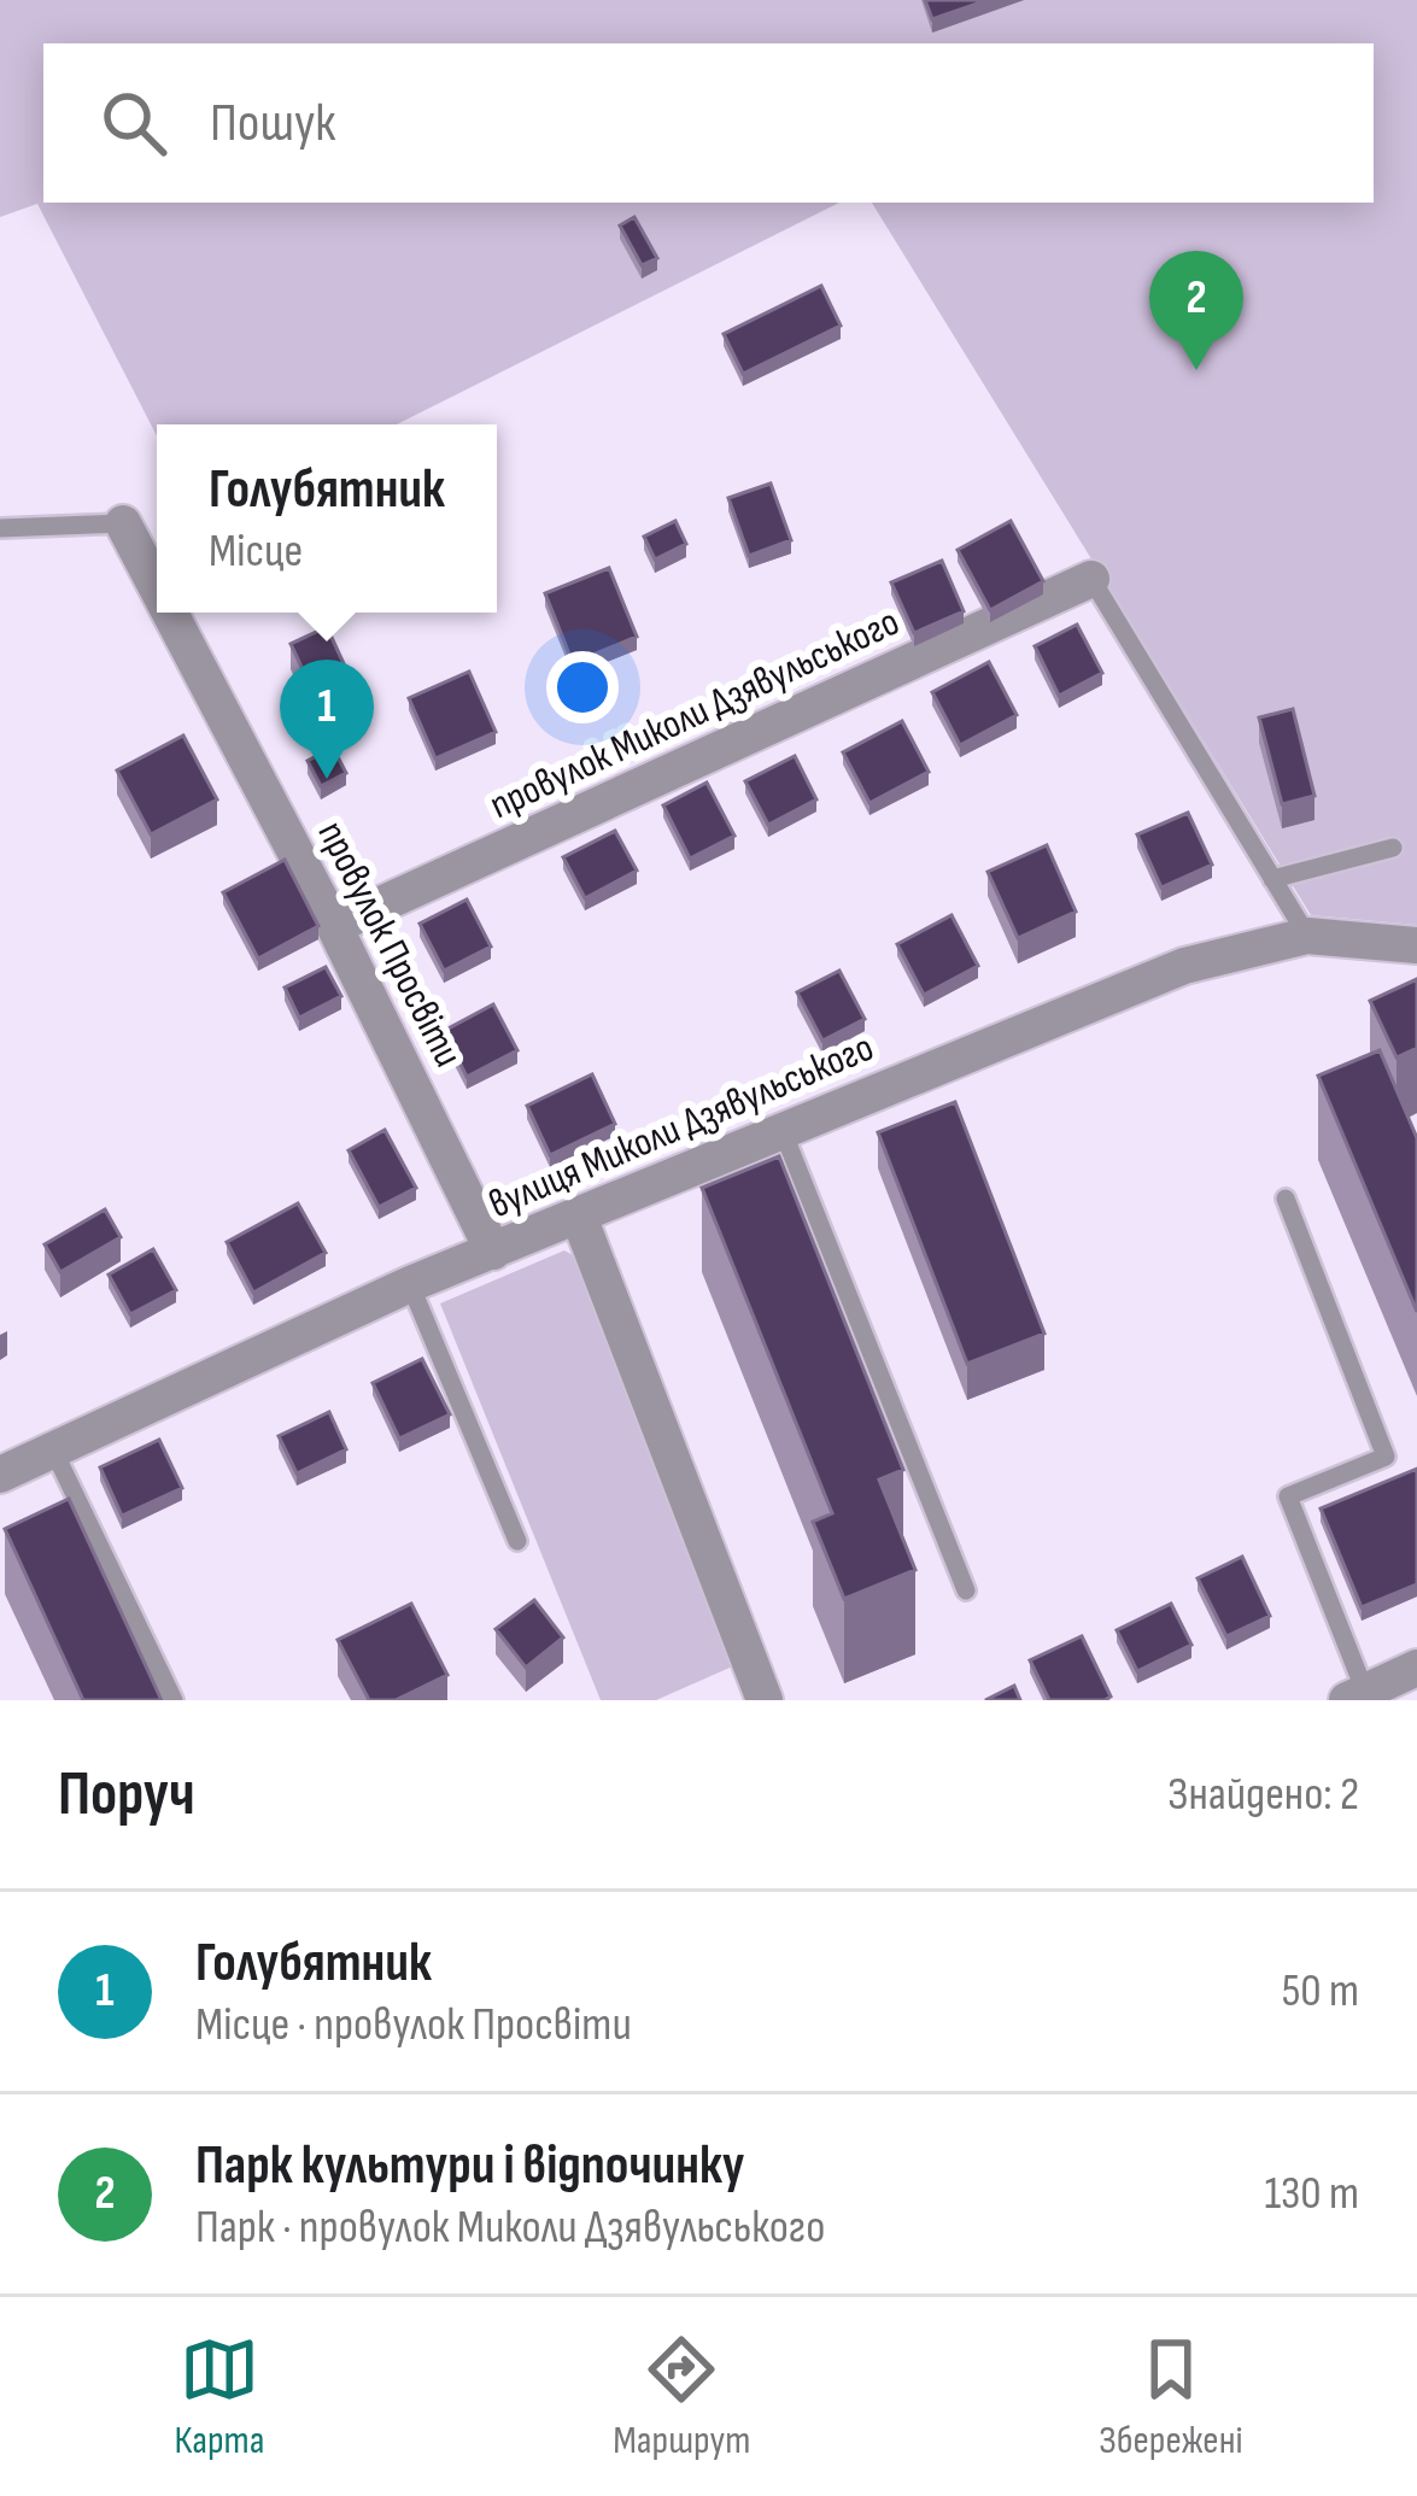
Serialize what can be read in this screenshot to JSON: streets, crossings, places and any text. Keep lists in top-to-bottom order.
{
  "streets": {
    "street": ["провулок Миколи Дзявульського", "провулок Просвіти", "вулиця Миколи Дзявульського"]
  },
  "crossings": [
    ["провулок Миколи Дзявульського", "провулок Просвіти"],
    ["провулок Просвіти", "вулиця Миколи Дзявульського"]
  ],
  "page": {
    "search": "Пошук",
    "pins": ["2", "1"],
    "popup": ["Голубятник", "Місце"],
    "heading": ["Поруч", "Знайдено: 2"],
    "list": [
      {
        "mark": "1",
        "name": "Голубятник",
        "note": "Місце · провулок Просвіти",
        "value": "50 m"
      },
      {
        "mark": "2",
        "name": "Парк культури і відпочинку",
        "note": "Парк · провулок Миколи Дзявульського",
        "value": "130 m"
      }
    ],
    "nav": ["Карта", "Маршрут", "Збережені"]
  }
}
